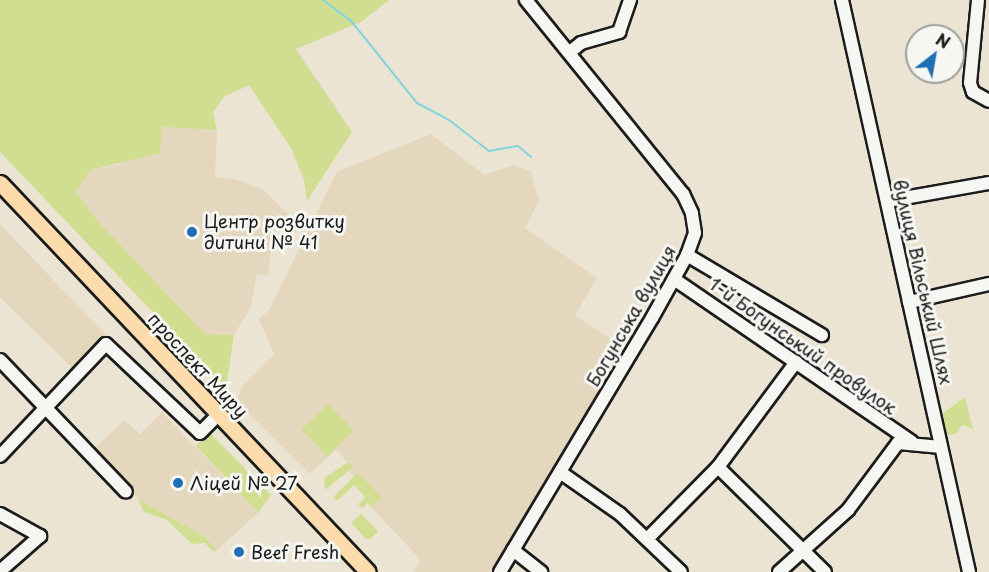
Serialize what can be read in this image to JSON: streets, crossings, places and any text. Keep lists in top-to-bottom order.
{
  "streets": {
    "main road": ["проспект Миру"],
    "street": ["вулиця Вільський Шлях", "Богунська вулиця", "1-й Богунський провулок"]
  },
  "crossings": [
    ["Богунська вулиця", "1-й Богунський провулок"]
  ],
  "places": ["Центр розвитку дитини № 41", "Ліцей № 27", "Beef Fresh"],
  "north": "top right"
}
